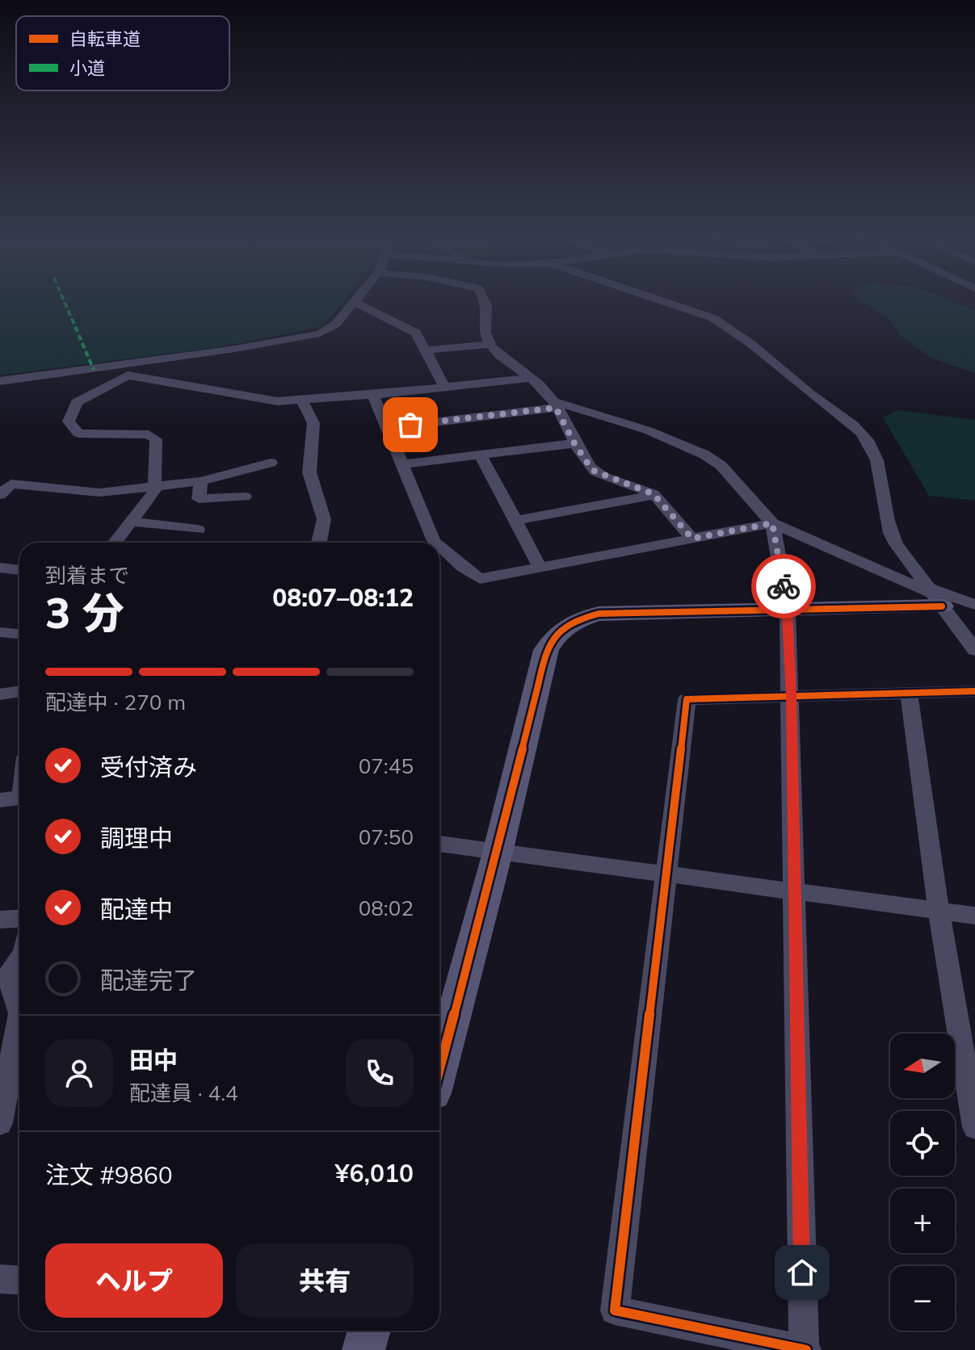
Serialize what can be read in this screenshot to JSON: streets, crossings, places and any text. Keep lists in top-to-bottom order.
{
  "legend": ["自転車道", "小道"],
  "north": "left",
  "page": {
    "heading": ["3 分", "到着まで", "08:07–08:12"],
    "panel": [
      "田中",
      "配達員 · 4.4",
      "注文 #9860",
      "¥6,010"
    ],
    "bar": "配達中 · 270 m",
    "list": [
      ["受付済み", "07:45"],
      ["調理中", "07:50"],
      ["配達中", "08:02"],
      "配達完了"
    ],
    "map_buttons": ["+", "−"],
    "buttons": ["ヘルプ", "共有"]
  }
}
